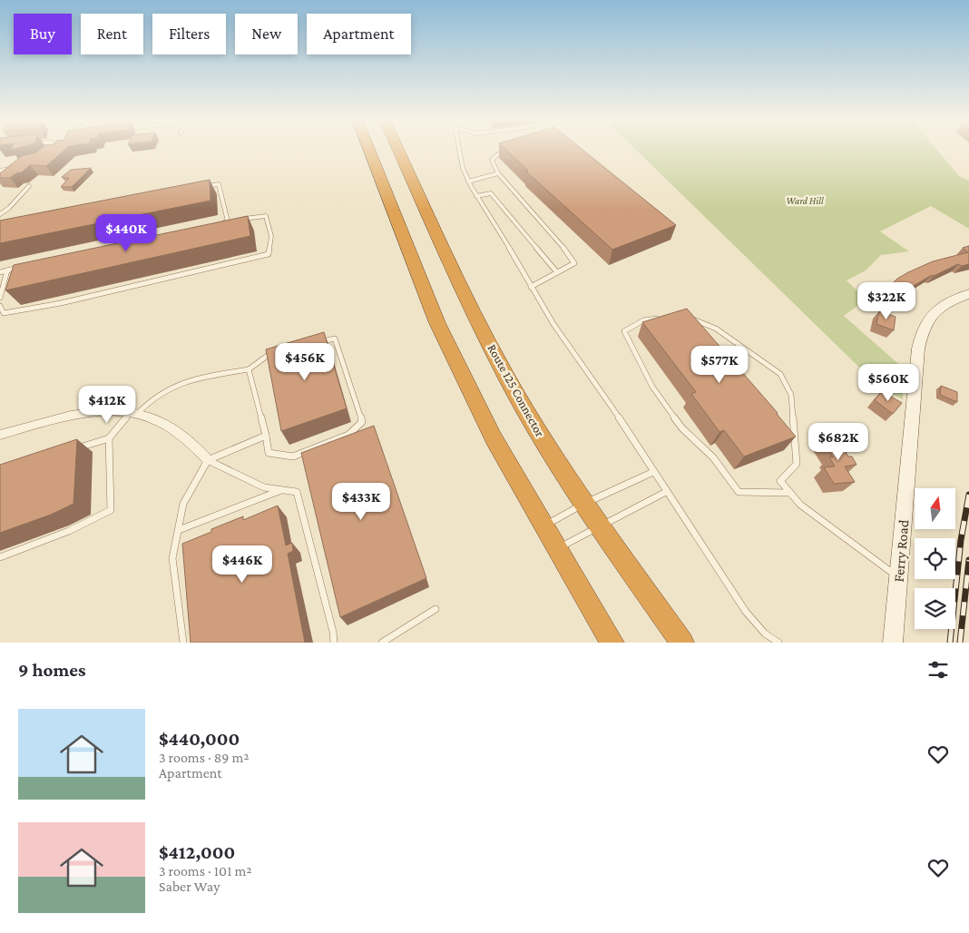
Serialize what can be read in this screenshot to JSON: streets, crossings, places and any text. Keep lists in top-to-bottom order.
{
  "streets": {
    "highway": ["Route 125 Connector"],
    "street": ["Ferry Road"]
  },
  "parks": ["Ward Hill"],
  "north": "top",
  "page": {
    "chip": [
      "Buy",
      "Rent",
      "Filters",
      "New",
      "Apartment"
    ],
    "price": [
      "$440K",
      "$322K",
      "$456K",
      "$577K",
      "$560K",
      "$412K",
      "$682K",
      "$433K",
      "$446K"
    ],
    "heading": "9 homes",
    "list": [
      {
        "name": "$440,000",
        "note": "3 rooms · 89 m² · Apartment"
      },
      {
        "name": "$412,000",
        "note": "3 rooms · 101 m² · Saber Way"
      }
    ]
  }
}
